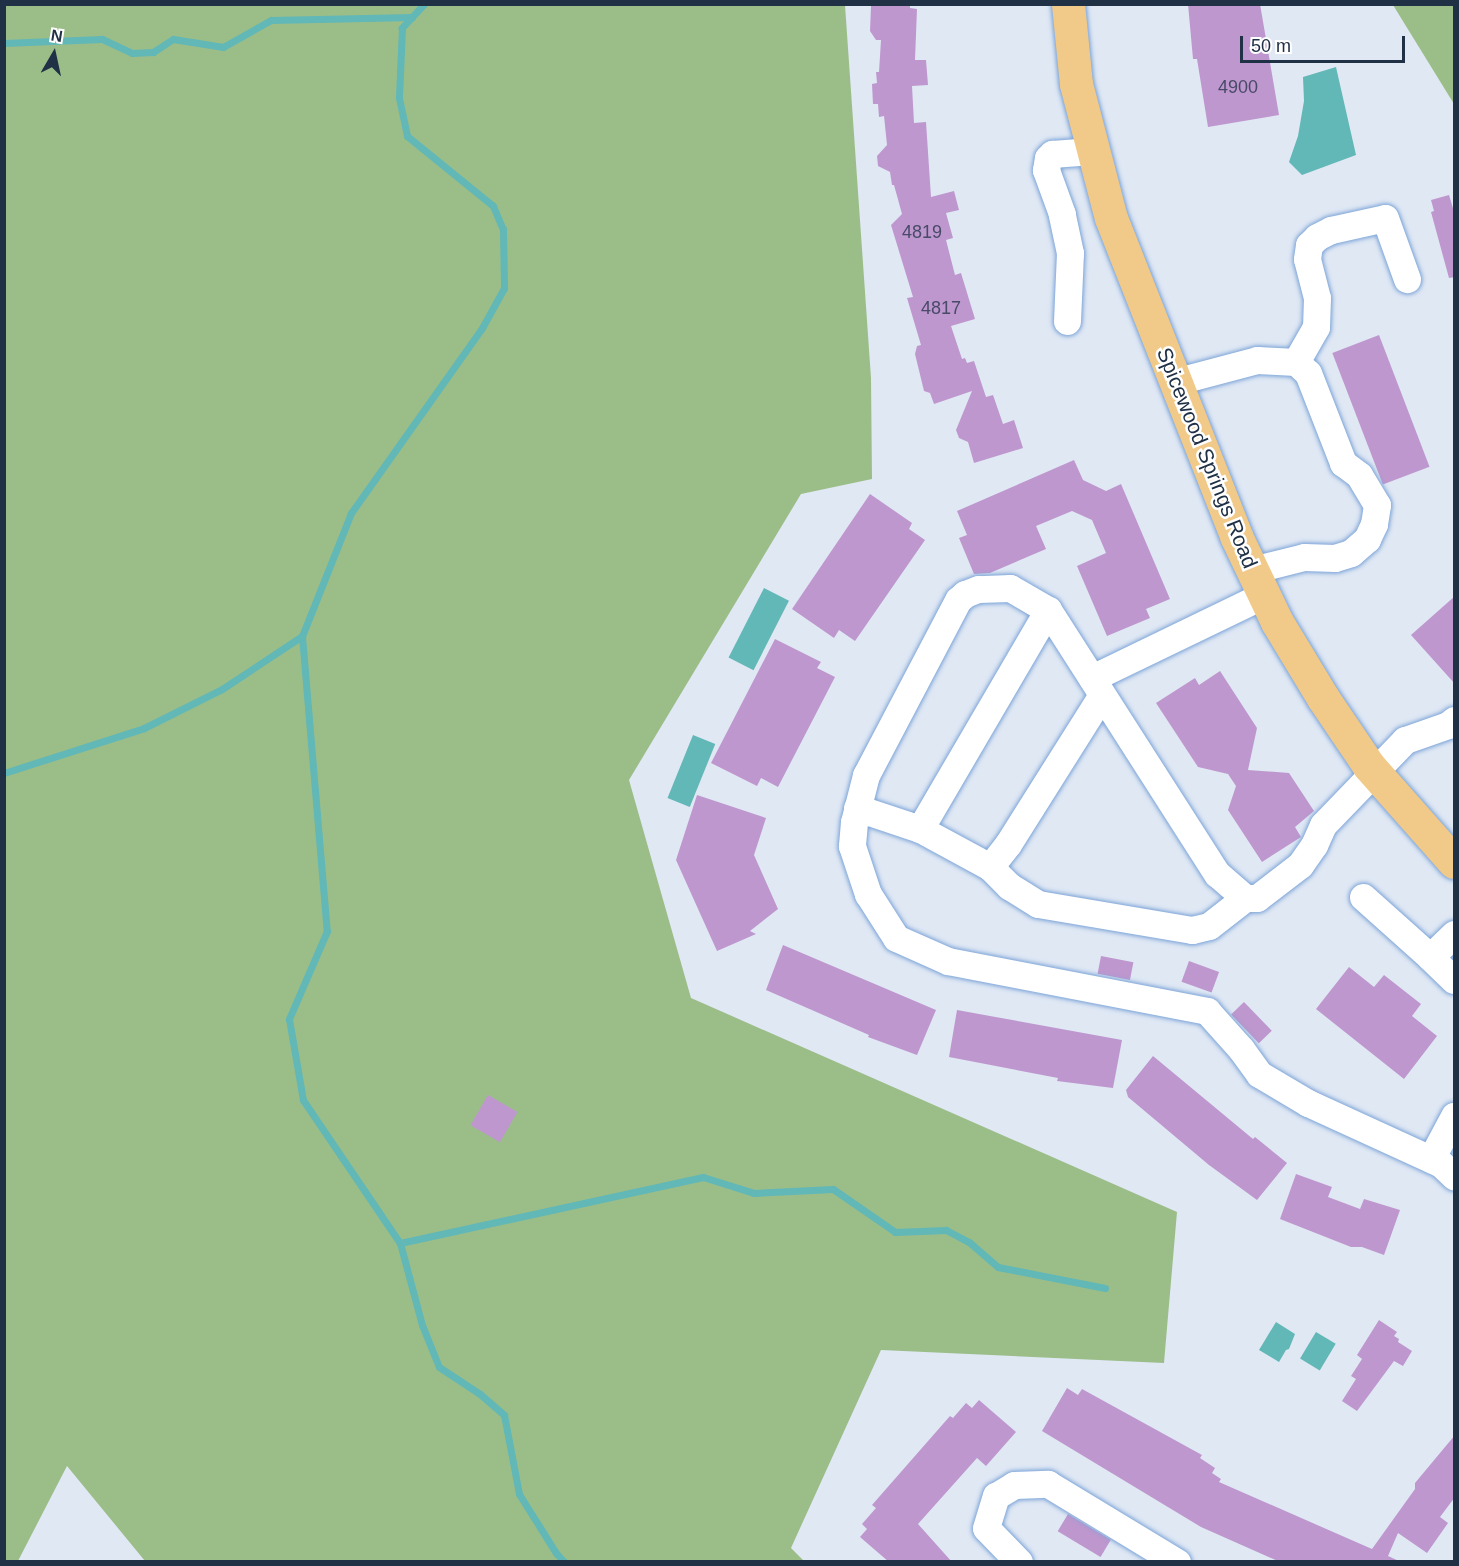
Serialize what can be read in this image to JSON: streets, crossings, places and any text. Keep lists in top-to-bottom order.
{
  "streets": {
    "main road": ["Spicewood Springs Road"]
  },
  "house_numbers": ["4900", "4819", "4817"],
  "scale_bar": "50 m",
  "north": "top"
}
